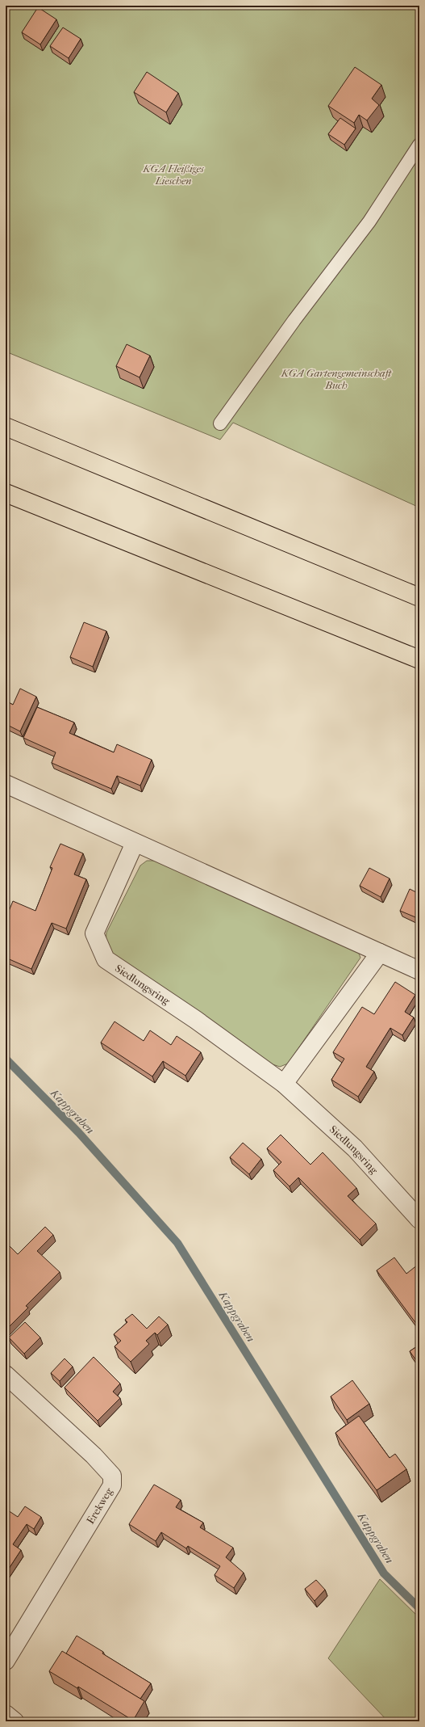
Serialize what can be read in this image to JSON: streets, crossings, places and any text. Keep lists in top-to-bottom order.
{
  "streets": {
    "street": ["Siedlungsring", "Erekweg"]
  },
  "water": ["Kappgraben"],
  "parks": ["KGA Fleißiges Lieschen", "KGA Gartengemeinschaft Buch"]
}
